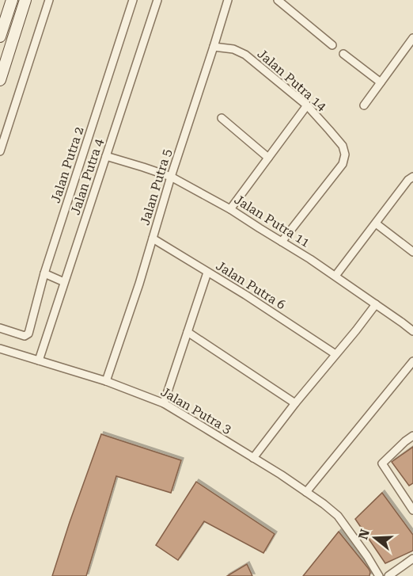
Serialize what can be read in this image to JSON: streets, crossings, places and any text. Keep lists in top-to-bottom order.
{
  "streets": {
    "street": [
      "Jalan Putra 14",
      "Jalan Putra 2",
      "Jalan Putra 4",
      "Jalan Putra 5",
      "Jalan Putra 11",
      "Jalan Putra 6",
      "Jalan Putra 3"
    ]
  },
  "crossings": [
    ["Jalan Putra 14", "Jalan Putra 5"],
    ["Jalan Putra 14", "Jalan Putra 11"],
    ["Jalan Putra 4", "Jalan Putra 11"],
    ["Jalan Putra 4", "Jalan Putra 3"],
    ["Jalan Putra 5", "Jalan Putra 11"],
    ["Jalan Putra 5", "Jalan Putra 6"],
    ["Jalan Putra 5", "Jalan Putra 3"]
  ],
  "north": "left"
}
